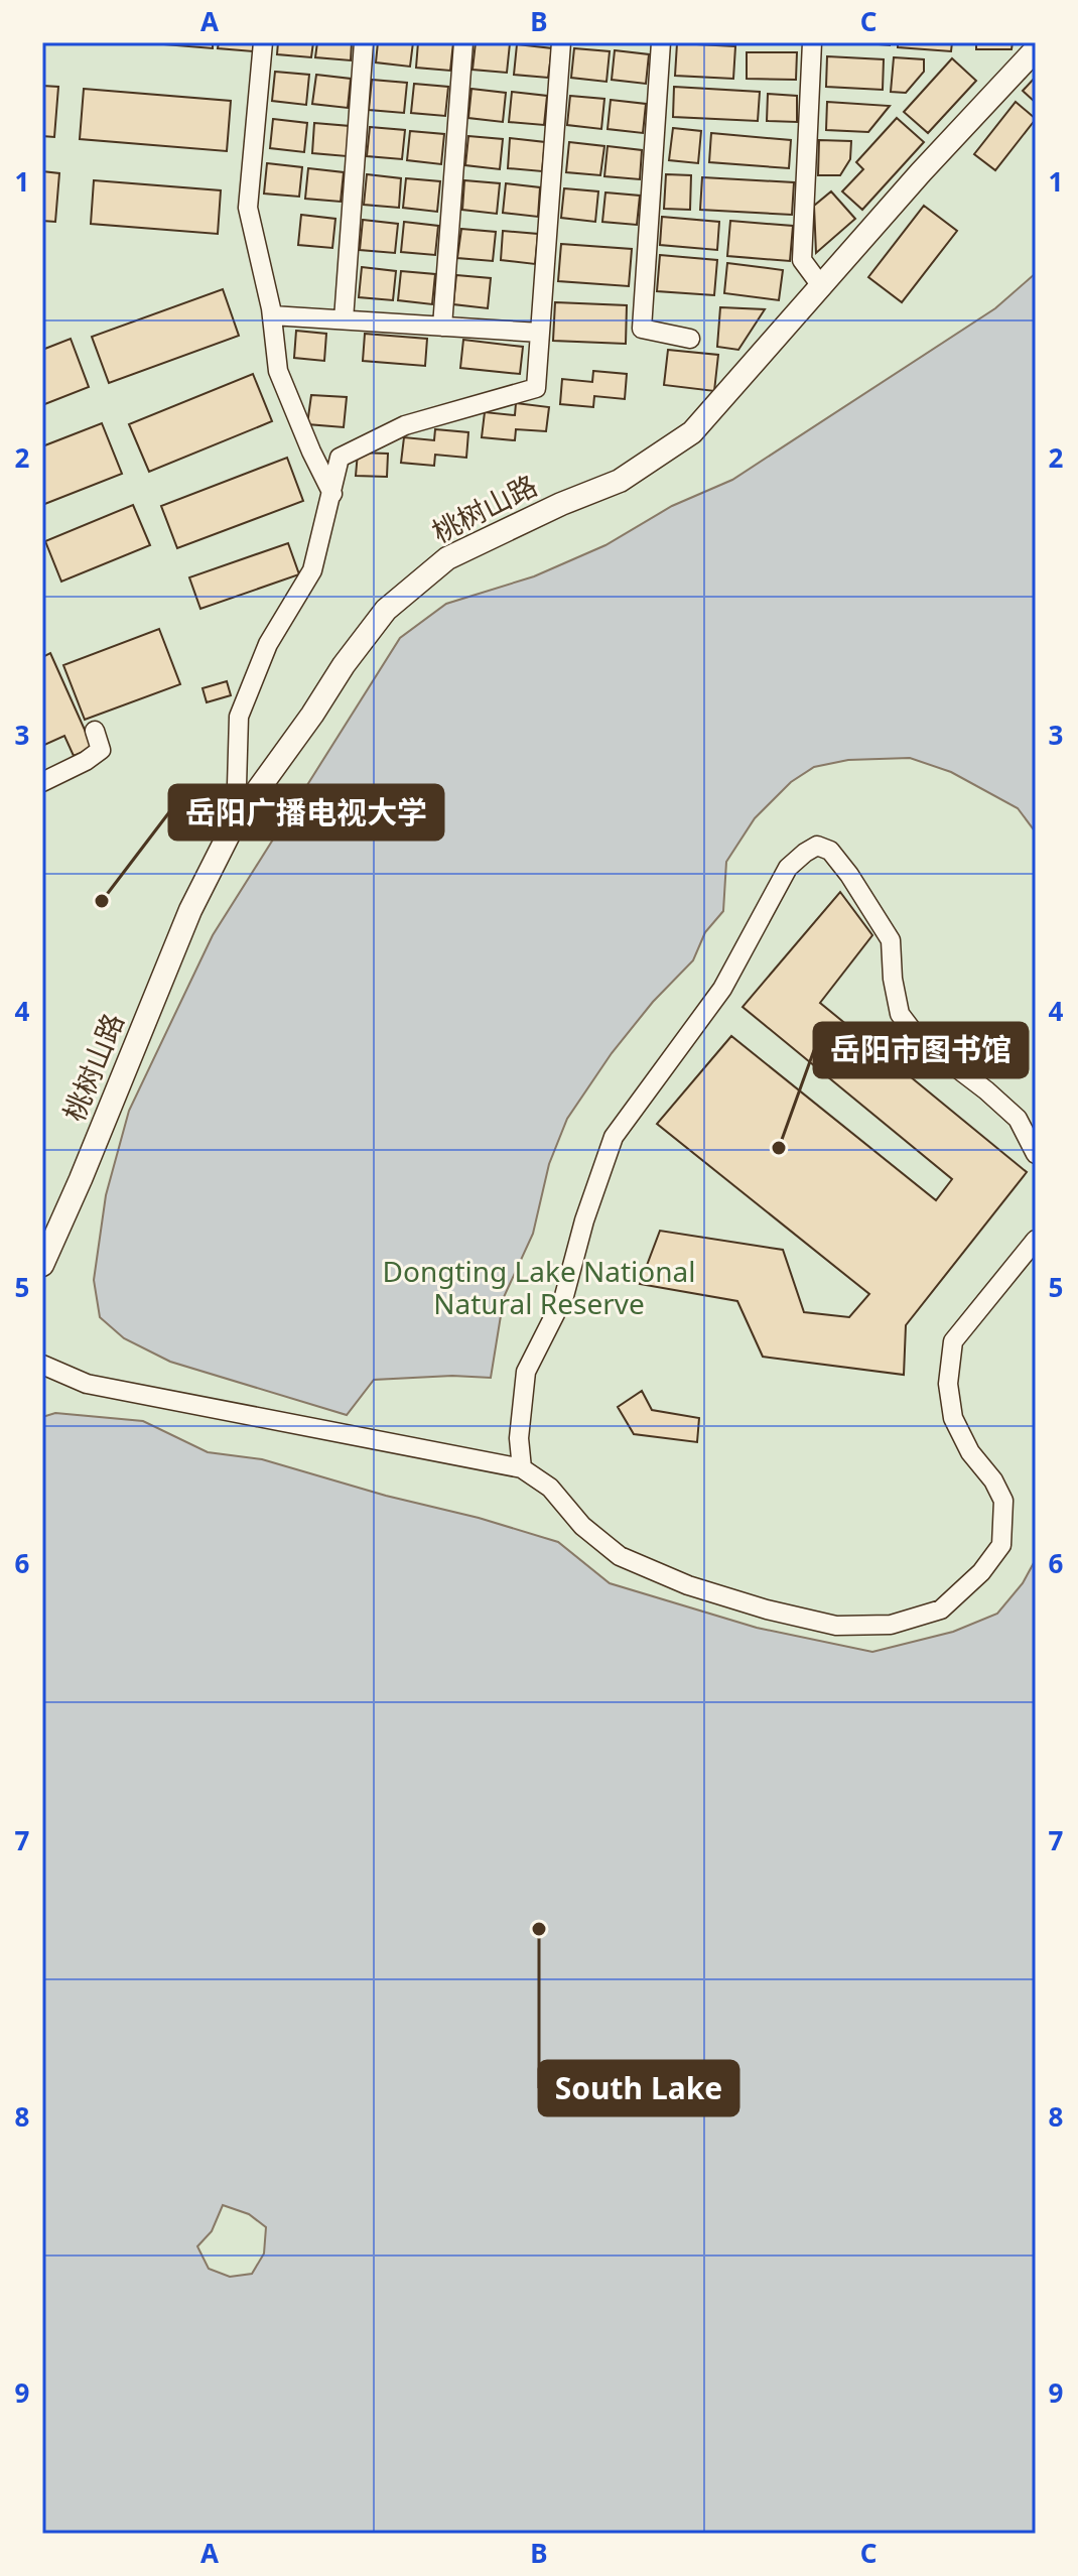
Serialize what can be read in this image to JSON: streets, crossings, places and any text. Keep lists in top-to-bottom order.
{
  "streets": {
    "street": ["桃树山路"]
  },
  "parks": ["Dongting Lake National Natural Reserve"],
  "places": ["岳阳广播电视大学", "岳阳市图书馆", "South Lake"],
  "grid": {
    "columns": ["A", "B", "C"],
    "rows": [
      "1",
      "2",
      "3",
      "4",
      "5",
      "6",
      "7",
      "8",
      "9"
    ]
  }
}
